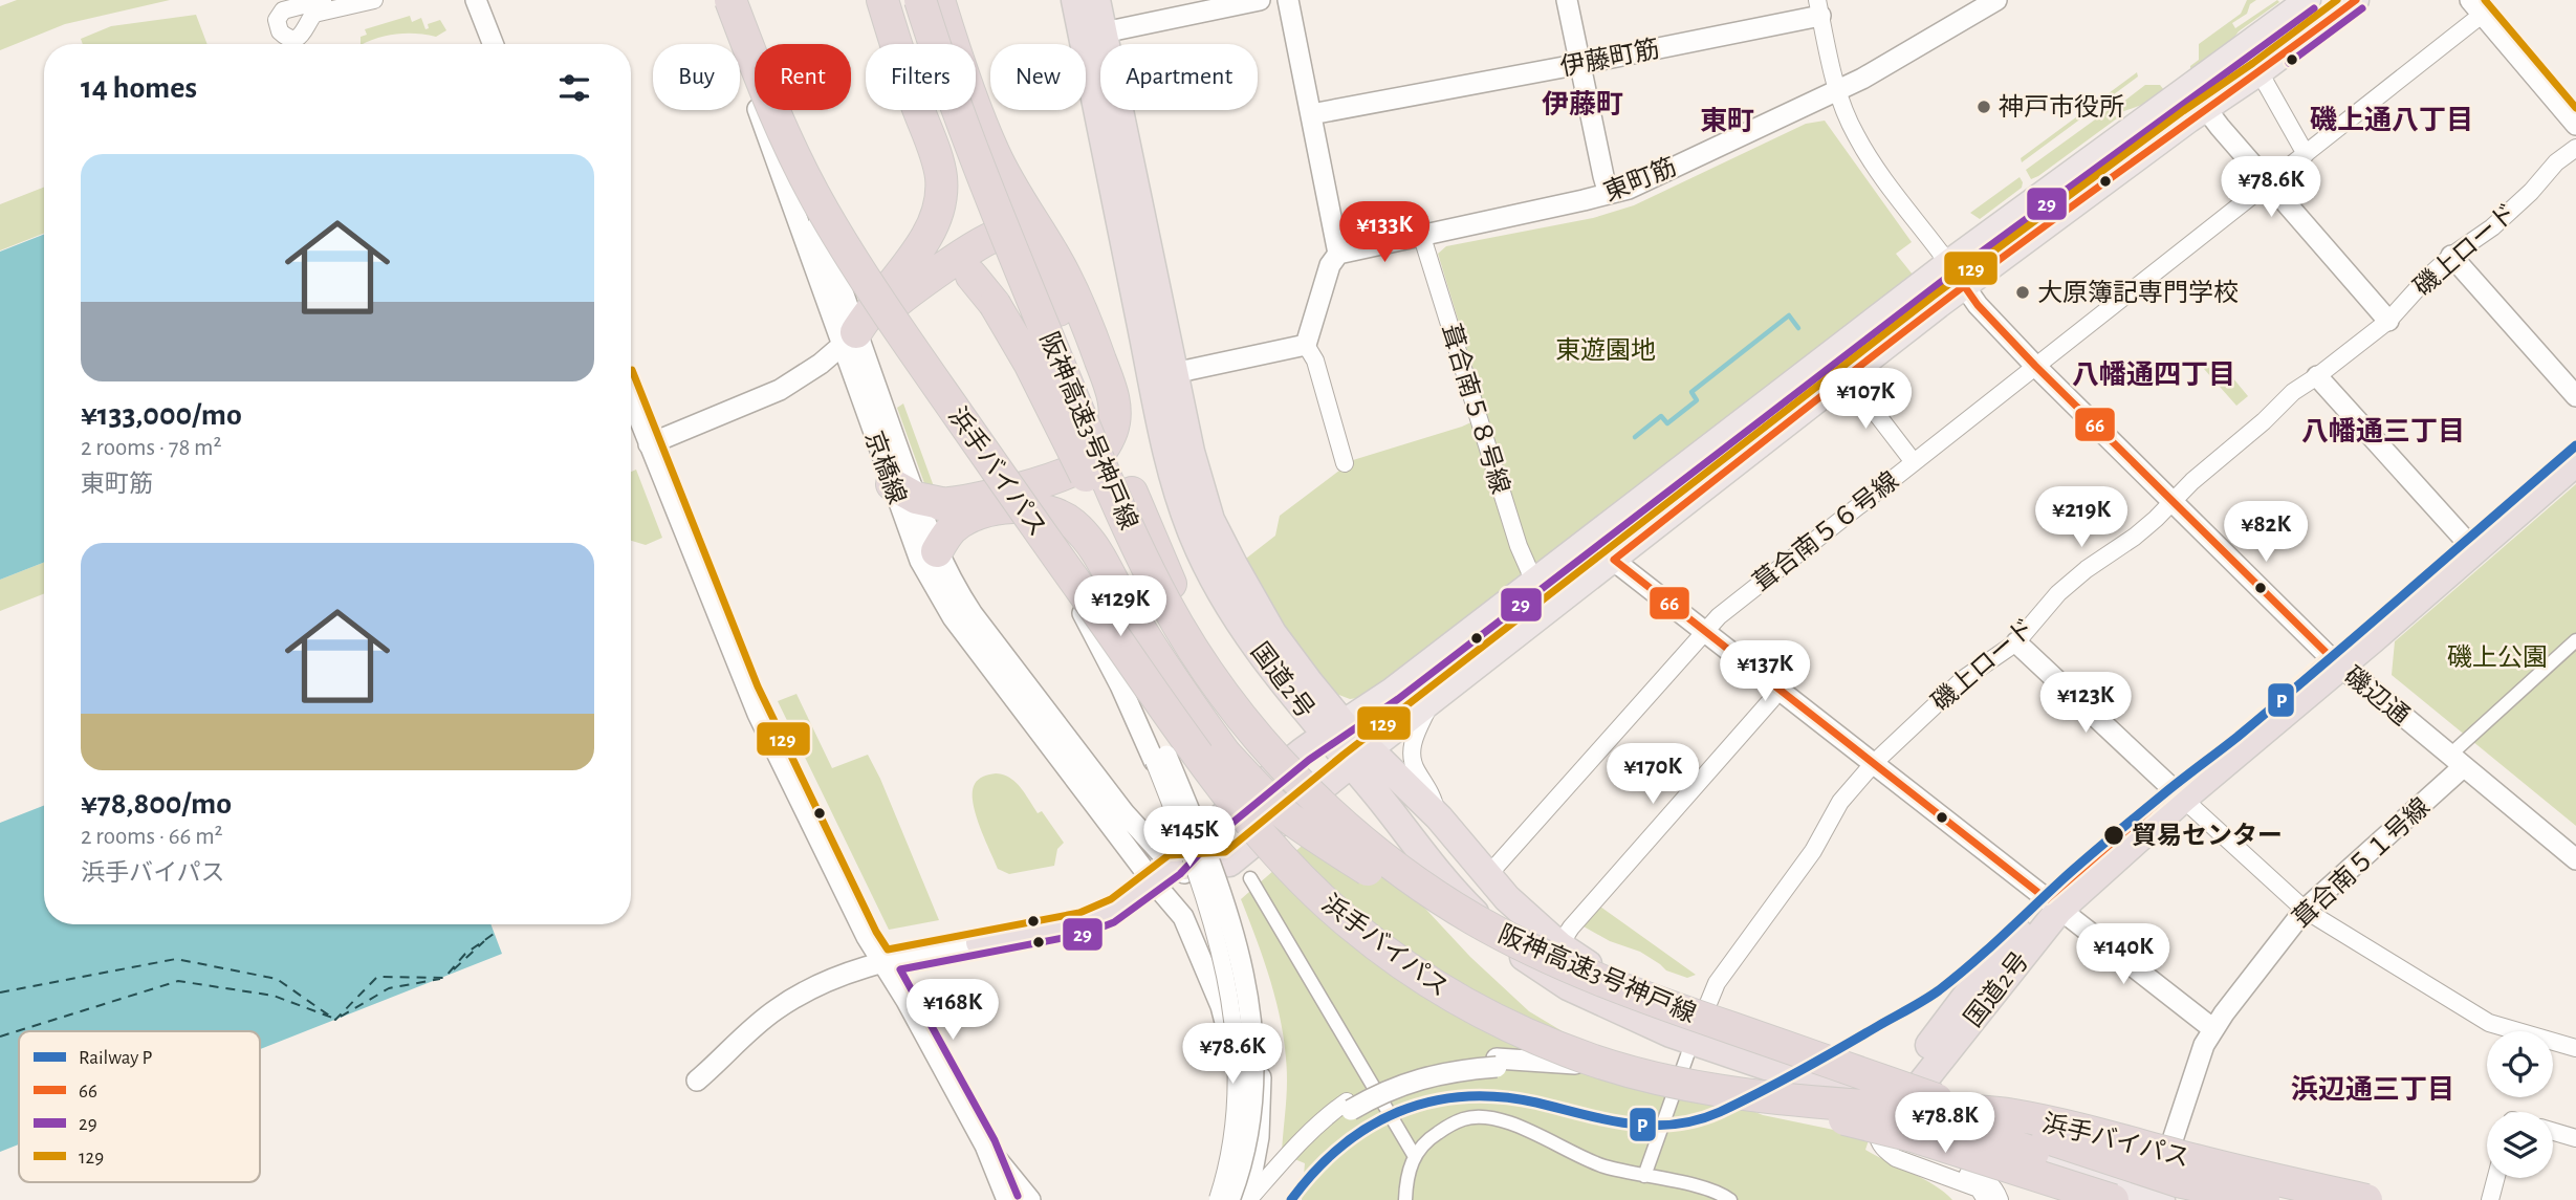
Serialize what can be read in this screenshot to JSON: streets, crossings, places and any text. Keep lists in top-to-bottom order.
{
  "streets": {
    "highway": ["阪神高速3号神戸線", "浜手バイパス", "国道2号"],
    "street": [
      "伊藤町筋",
      "東町筋",
      "磯上ロード",
      "葺合南５８号線",
      "京橋線",
      "葺合南５６号線",
      "磯辺通",
      "葺合南５１号線"
    ]
  },
  "crossings": [
    ["東町筋", "葺合南５８号線"],
    ["磯上ロード", "国道2号"],
    ["磯上ロード", "磯辺通"],
    ["葺合南５６号線", "国道2号"],
    ["葺合南５６号線", "磯辺通"],
    ["国道2号", "磯辺通"],
    ["磯辺通", "葺合南５１号線"]
  ],
  "districts": [
    "伊藤町",
    "磯上通八丁目",
    "東町",
    "八幡通四丁目",
    "八幡通三丁目",
    "浜辺通三丁目"
  ],
  "parks": ["東遊園地", "磯上公園"],
  "places": ["神戸市役所", "大原簿記専門学校", "貿易センター"],
  "lines": [
    "transit line 66",
    "transit line 129",
    "transit line 29",
    "rail line P"
  ],
  "legend": [
    "Railway P",
    "66",
    "29",
    "129"
  ],
  "page": {
    "chip": [
      "Buy",
      "Rent",
      "Filters",
      "New",
      "Apartment"
    ],
    "heading": "14 homes",
    "list": [
      {
        "name": "¥133,000/mo",
        "note": "2 rooms · 78 m² · 東町筋"
      },
      {
        "name": "¥78,800/mo",
        "note": "2 rooms · 66 m² · 浜手バイパス"
      }
    ],
    "price": [
      "¥78.6K",
      "¥133K",
      "¥107K",
      "¥219K",
      "¥82K",
      "¥129K",
      "¥137K",
      "¥123K",
      "¥170K",
      "¥145K",
      "¥140K",
      "¥168K",
      "¥78.6K",
      "¥78.8K"
    ]
  }
}
